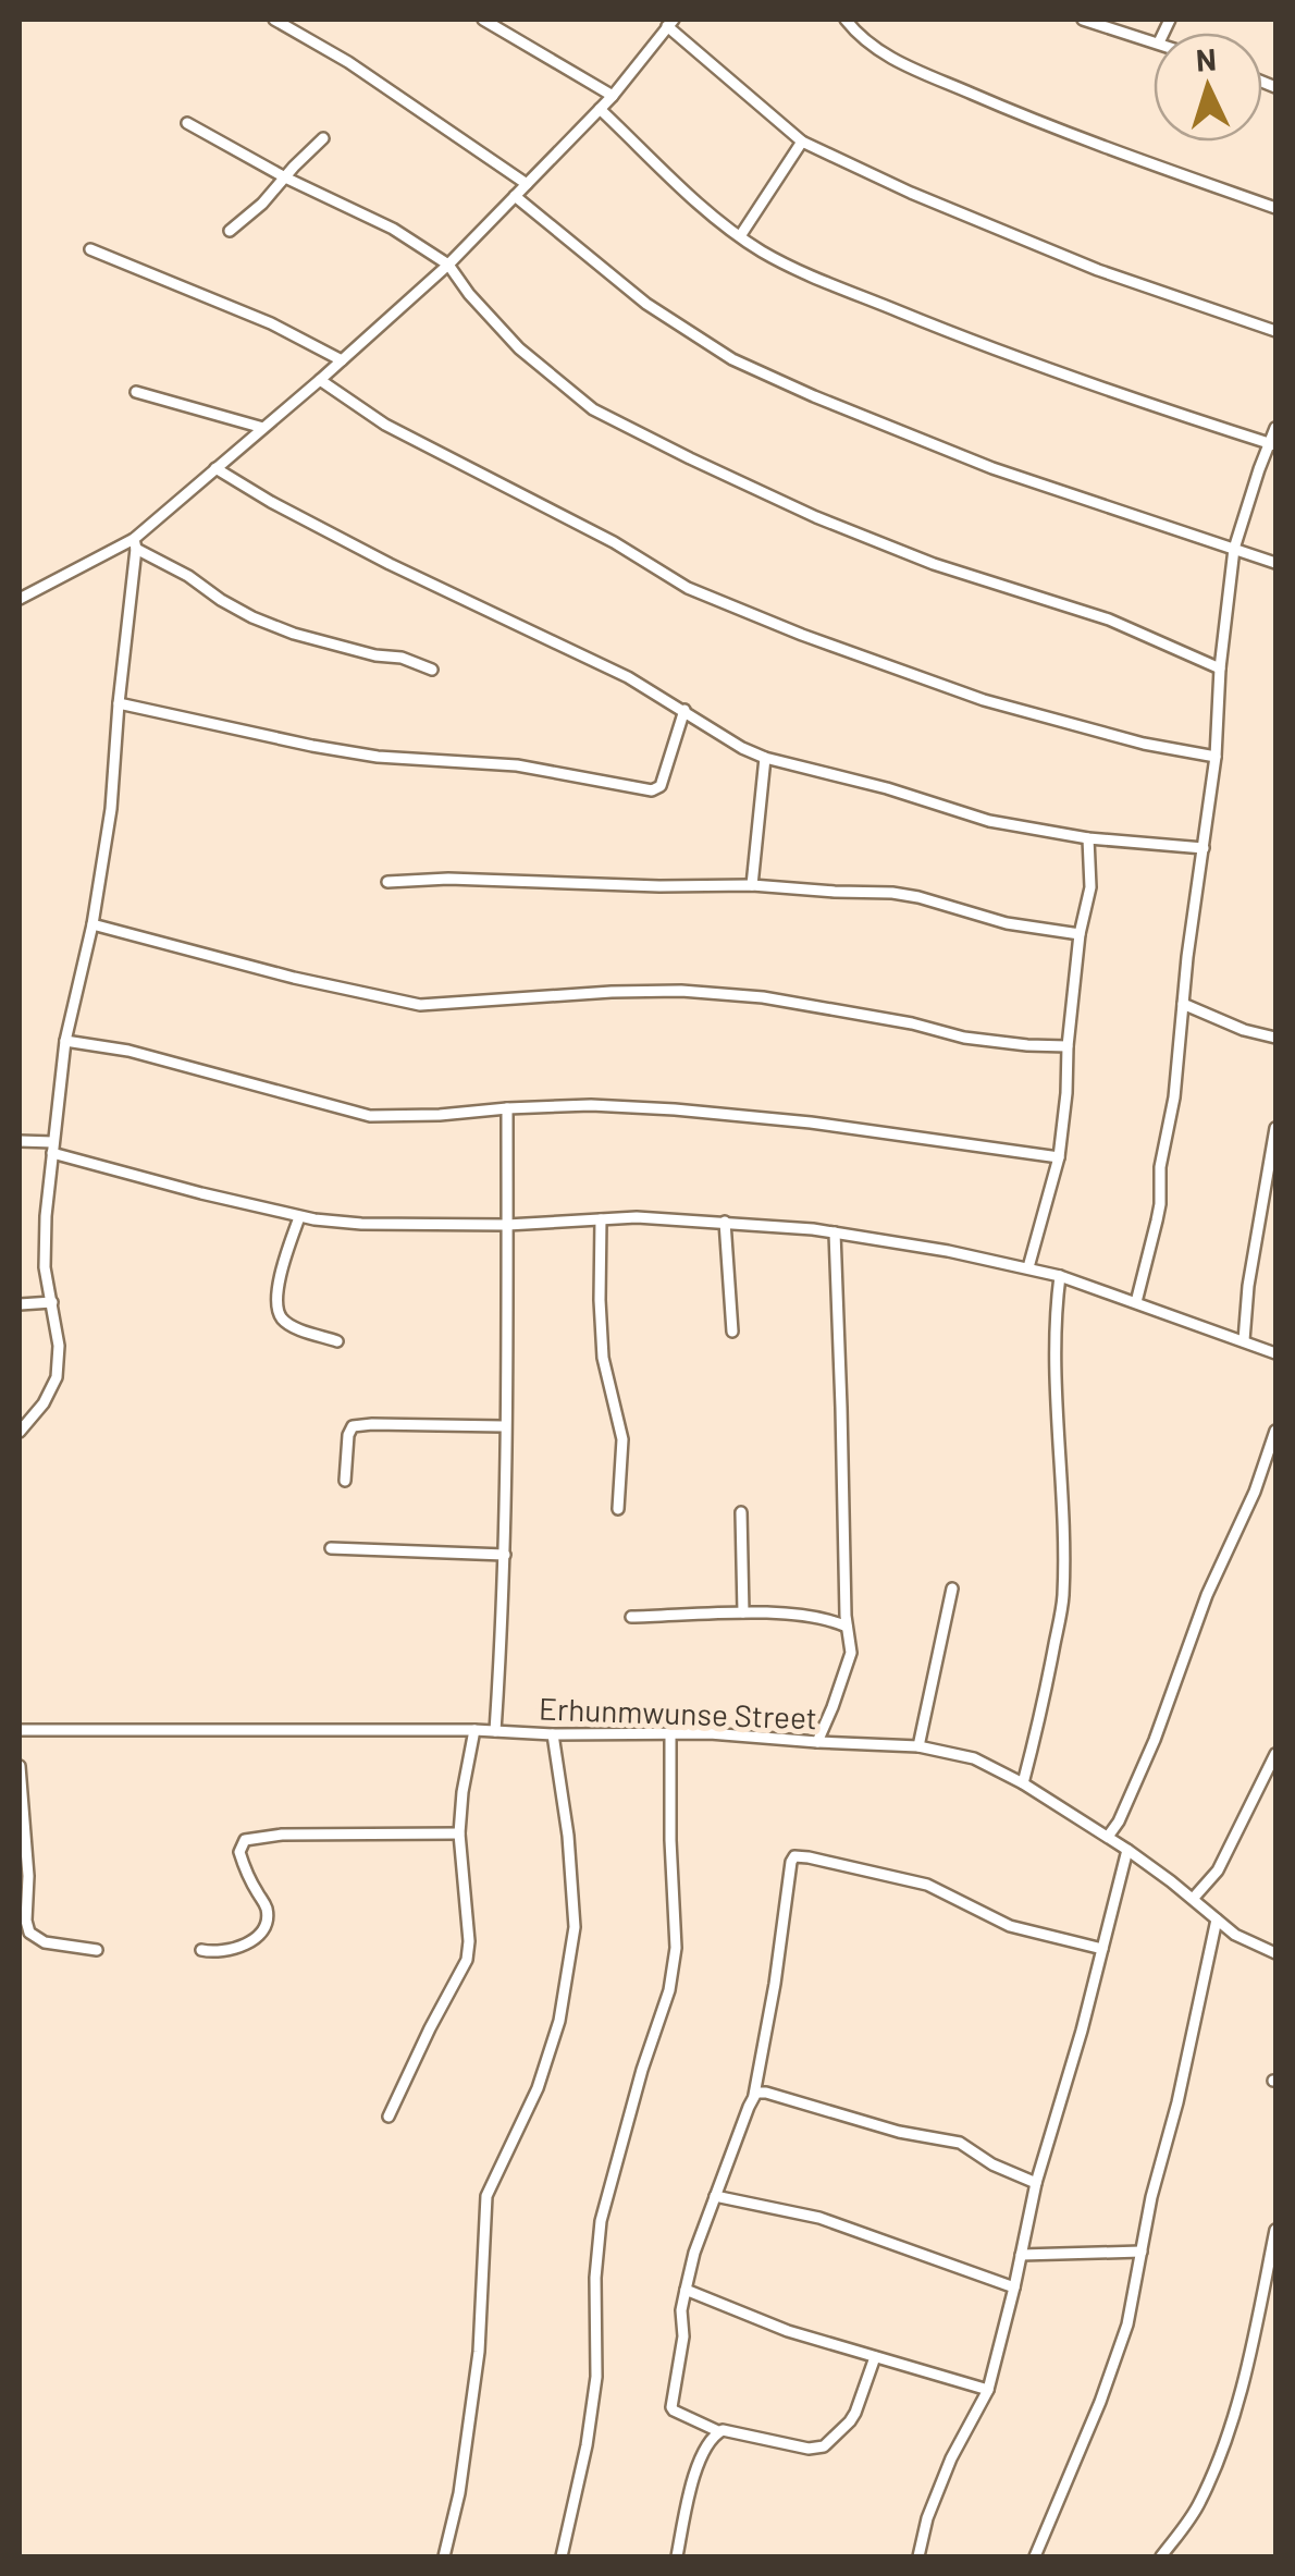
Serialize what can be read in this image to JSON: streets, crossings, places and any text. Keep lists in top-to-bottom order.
{
  "streets": {
    "street": ["Erhunmwunse Street"]
  },
  "north": "top"
}
